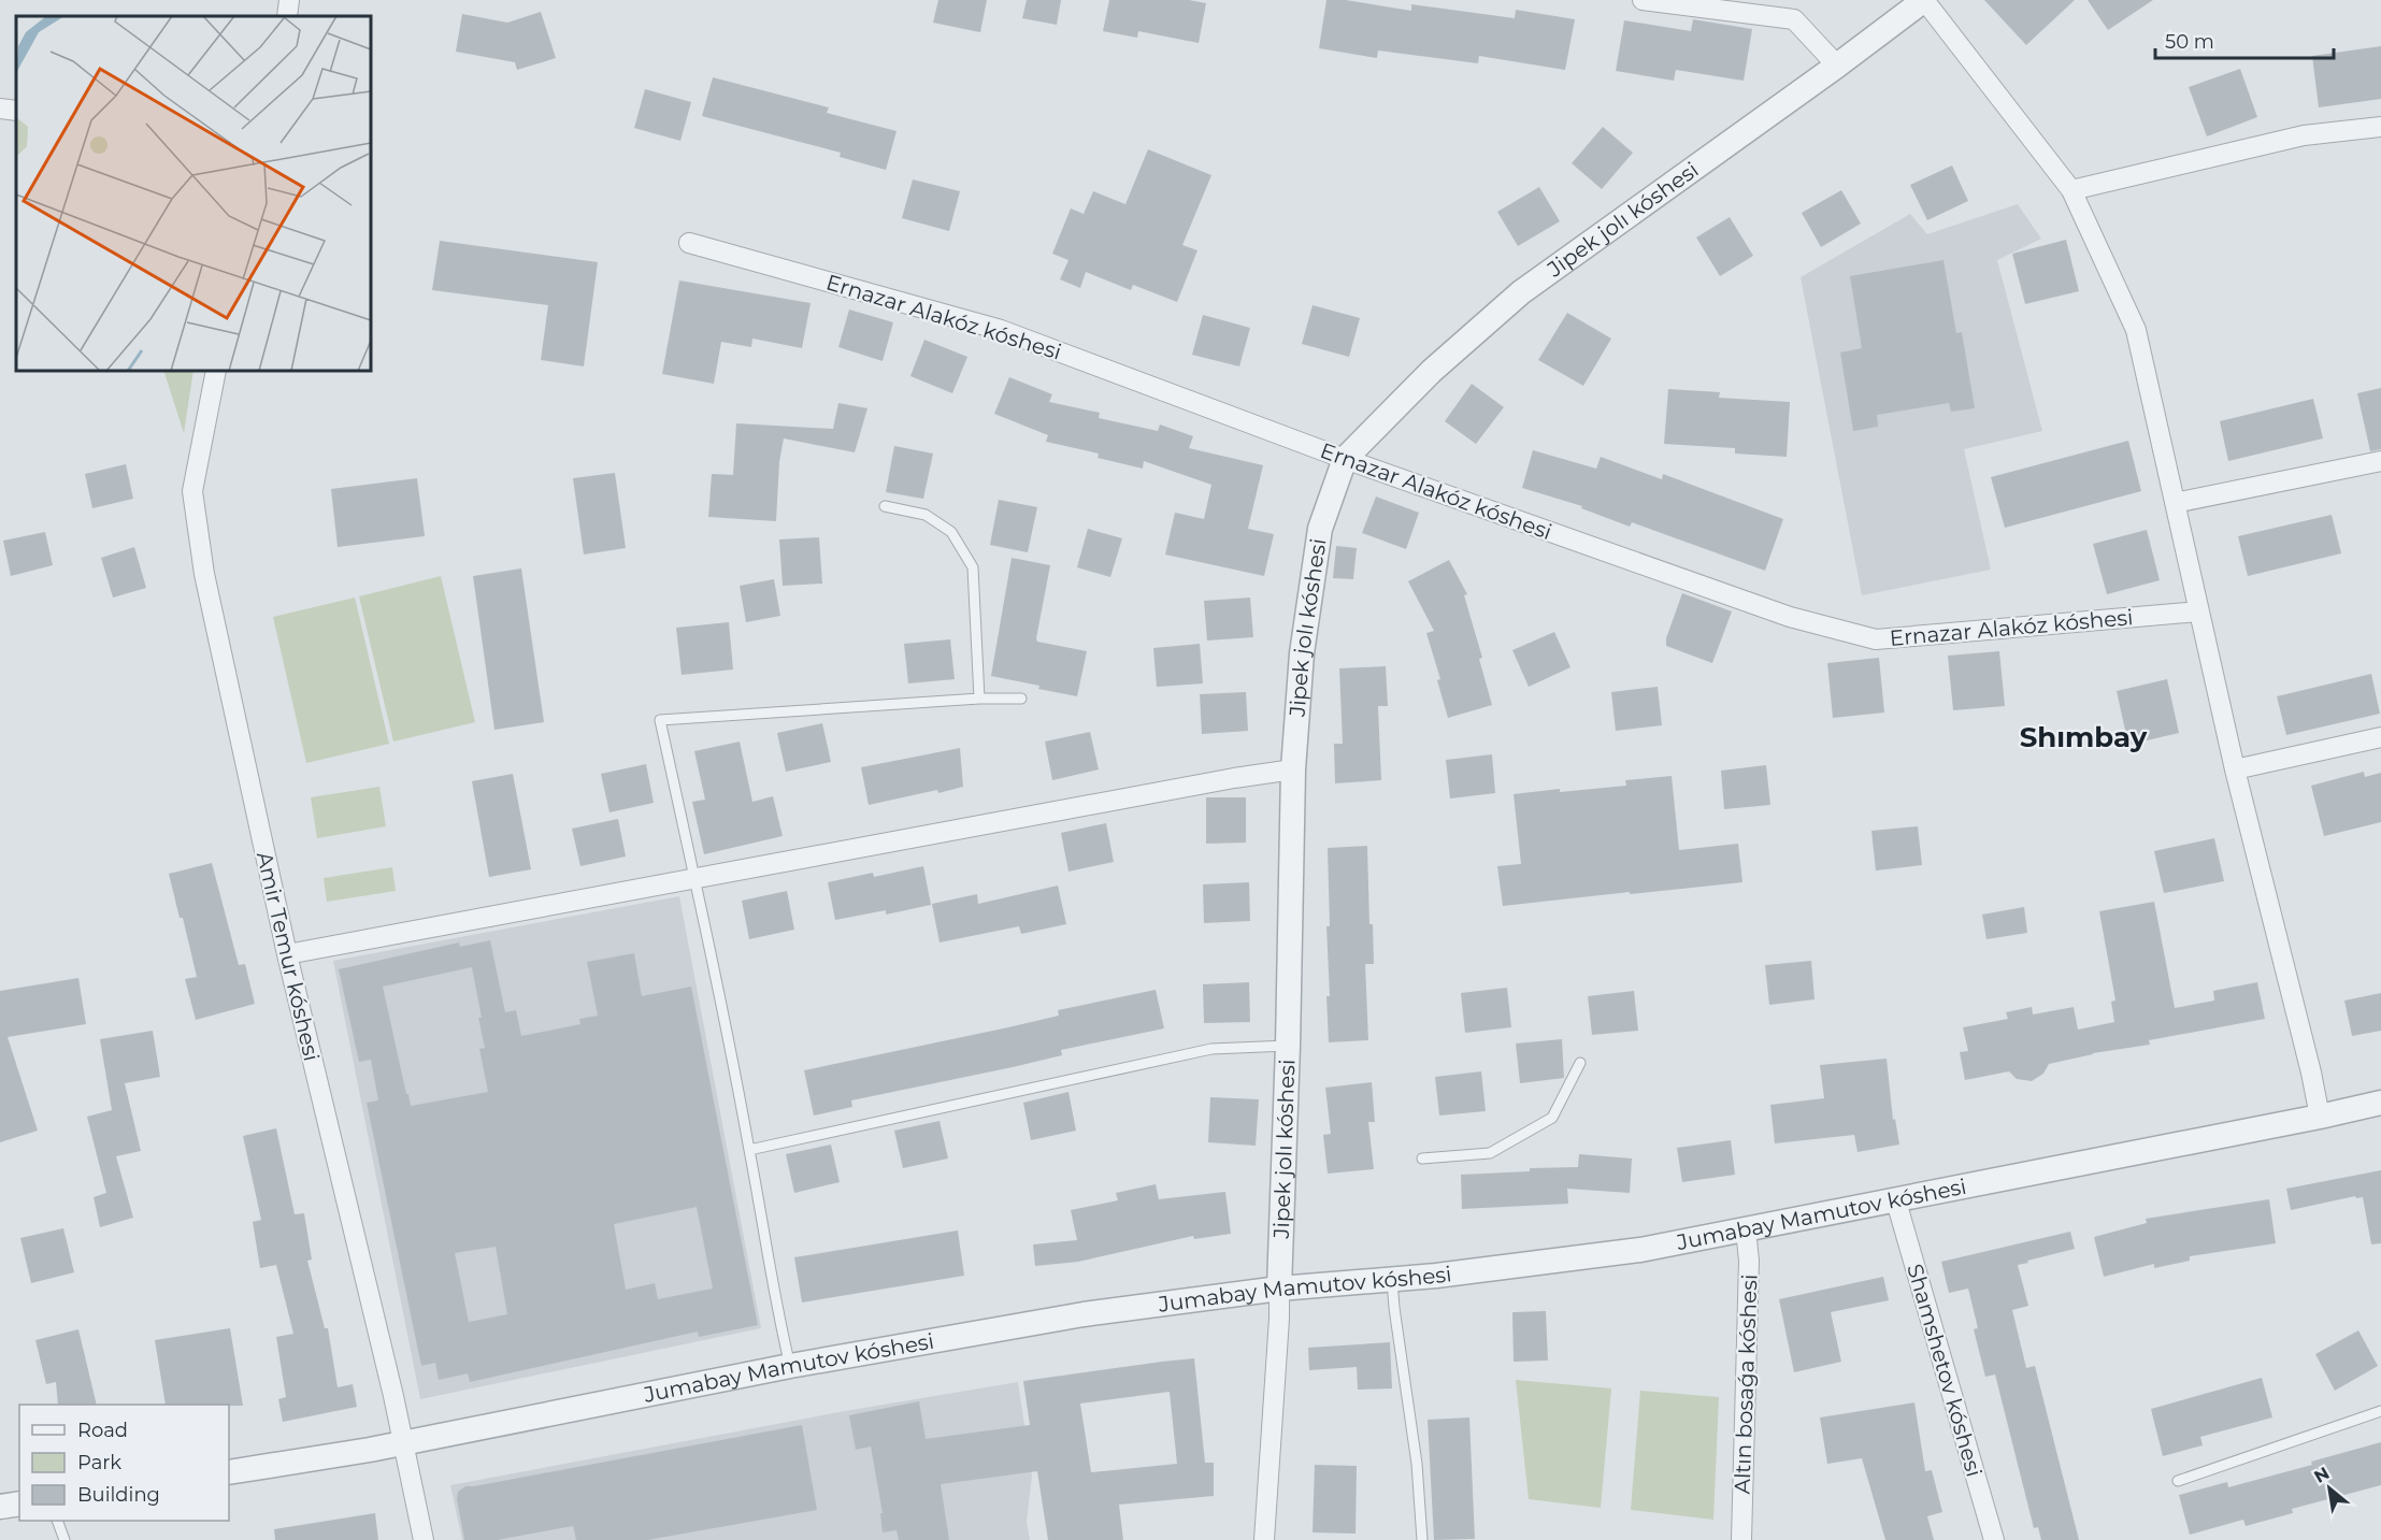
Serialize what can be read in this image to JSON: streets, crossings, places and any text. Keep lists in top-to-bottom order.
{
  "streets": {
    "street": [
      "Jipek jolı kóshesi",
      "Ernazar Alakóz kóshesi",
      "Amir Temur kóshesi",
      "Jumabay Mamutov kóshesi",
      "Shamshetov kóshesi",
      "Altın bosaǵa kóshesi"
    ]
  },
  "crossings": [
    ["Jipek jolı kóshesi", "Ernazar Alakóz kóshesi"],
    ["Jipek jolı kóshesi", "Jumabay Mamutov kóshesi"],
    ["Amir Temur kóshesi", "Jumabay Mamutov kóshesi"],
    ["Jumabay Mamutov kóshesi", "Shamshetov kóshesi"],
    ["Jumabay Mamutov kóshesi", "Altın bosaǵa kóshesi"]
  ],
  "districts": ["Shımbay"],
  "legend": ["Road", "Park", "Building"],
  "scale_bar": "50 m",
  "north": "top left"
}
